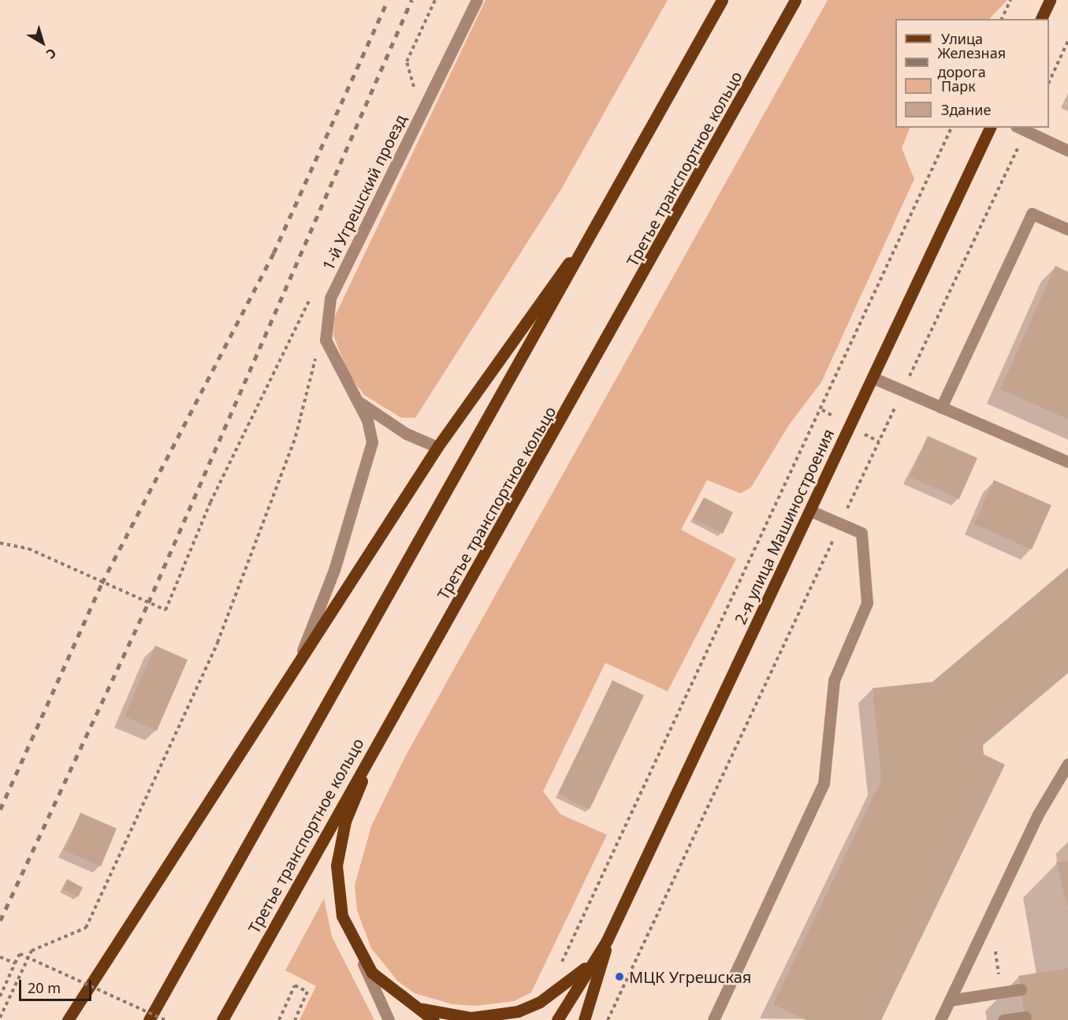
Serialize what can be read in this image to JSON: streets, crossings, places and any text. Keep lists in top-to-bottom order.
{
  "streets": {
    "main road": ["Третье транспортное кольцо", "2-я улица Машиностроения"],
    "street": ["1-й Угрешский проезд"]
  },
  "places": ["МЦК Угрешская"],
  "legend": [
    "Улица",
    "Железная дорога",
    "Парк",
    "Здание"
  ],
  "scale_bar": "20 m",
  "north": "bottom right"
}
